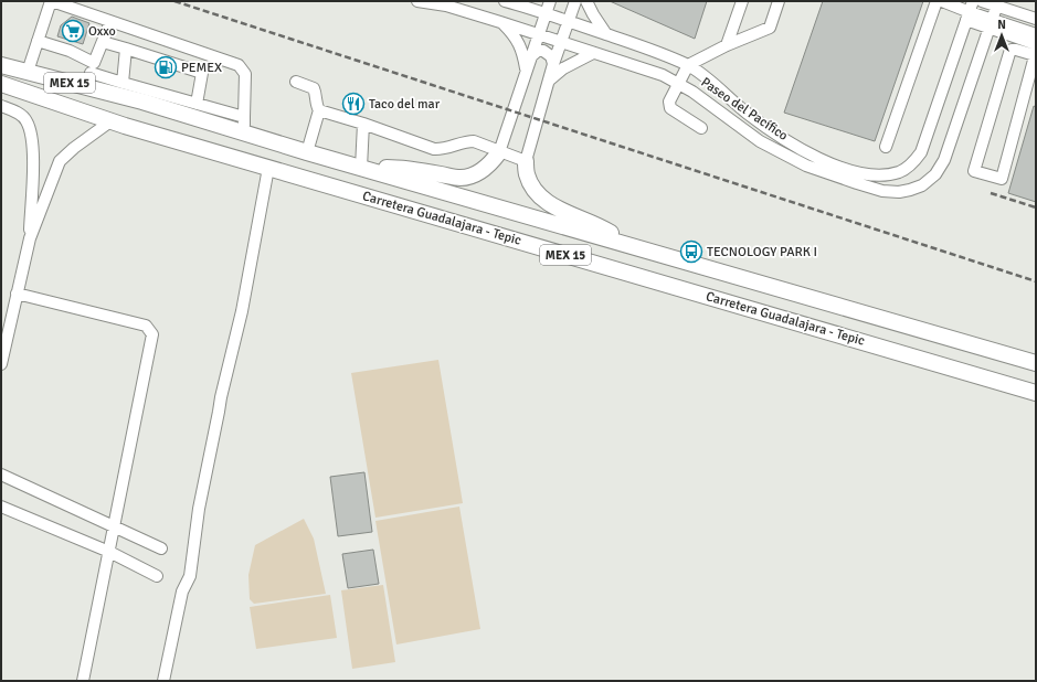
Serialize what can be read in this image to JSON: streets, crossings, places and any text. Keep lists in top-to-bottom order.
{
  "streets": {
    "highway": ["MEX 15", "Carretera Guadalajara - Tepic"],
    "street": ["Paseo del Pacífico"]
  },
  "places": {
    "supermarket": ["Oxxo"],
    "fuel station": ["PEMEX"],
    "restaurant": ["Taco del mar"],
    "bus stop": ["TECNOLOGY PARK I"]
  },
  "north": "top"
}
